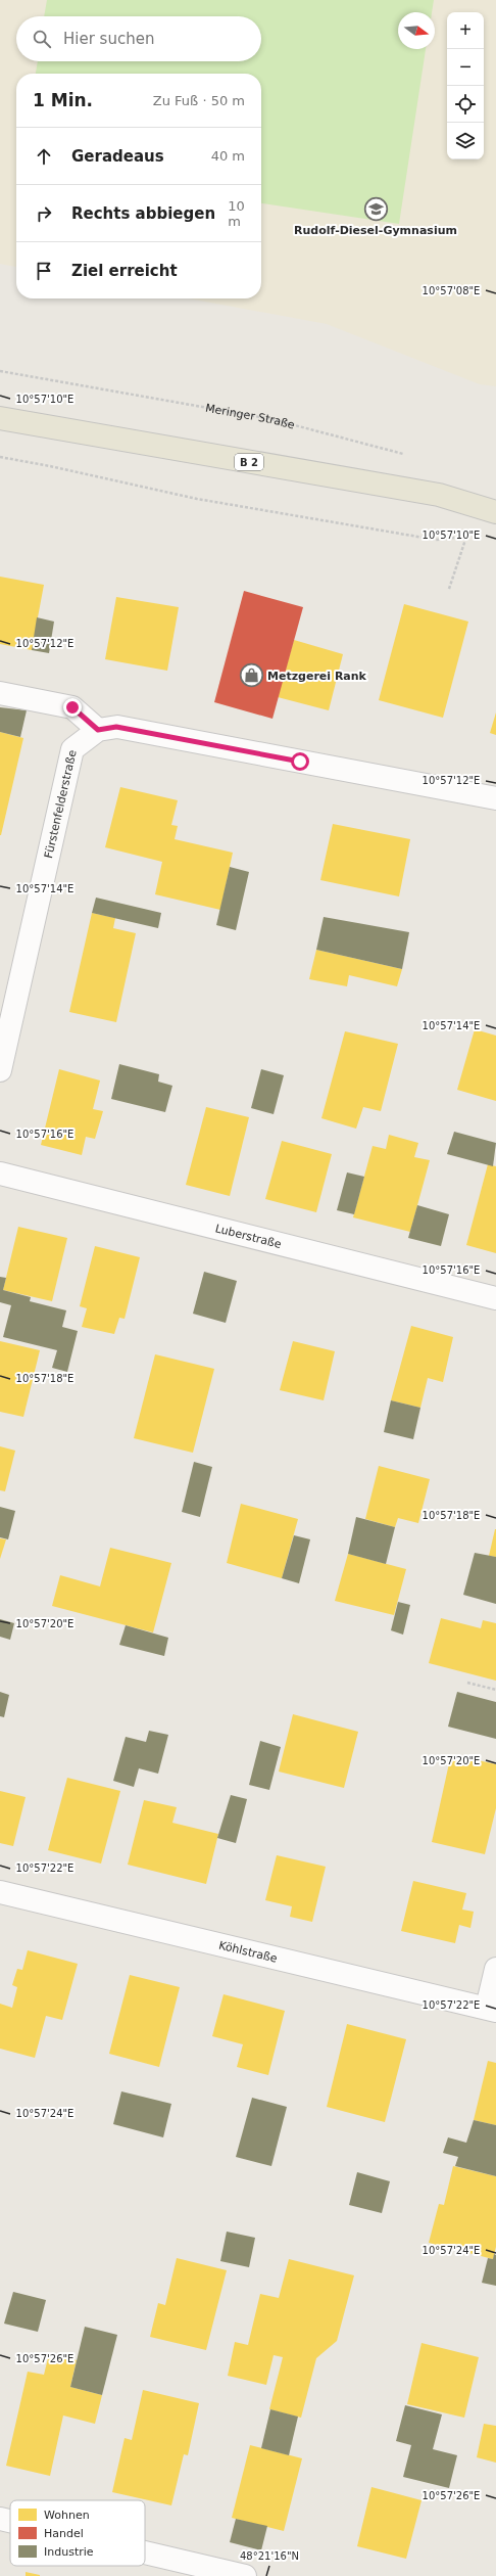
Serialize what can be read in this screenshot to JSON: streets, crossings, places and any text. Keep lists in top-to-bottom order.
{
  "streets": {
    "main road": ["B 2"],
    "street": ["Fürstenfelderstraße", "Luberstraße", "Köhlstraße"],
    "path": ["Meringer Straße"]
  },
  "places": {
    "school or university": ["Rudolf-Diesel-Gymnasium"],
    "shop": ["Metzgerei Rank"]
  },
  "legend": ["Wohnen", "Handel", "Industrie"],
  "north": "right",
  "page": {
    "map_buttons": ["+", "−"],
    "search": "Hier suchen",
    "heading": ["1 Min.", "Zu Fuß · 50 m"],
    "list": [
      ["Geradeaus", "40 m"],
      ["Rechts abbiegen", "10 m"],
      "Ziel erreicht"
    ]
  },
  "coordinates": [
    "10°57'08\"E",
    "10°57'10\"E",
    "10°57'12\"E",
    "10°57'14\"E",
    "10°57'16\"E",
    "10°57'18\"E",
    "10°57'20\"E",
    "10°57'22\"E",
    "10°57'24\"E",
    "10°57'26\"E",
    "48°21'16\"N"
  ]
}
